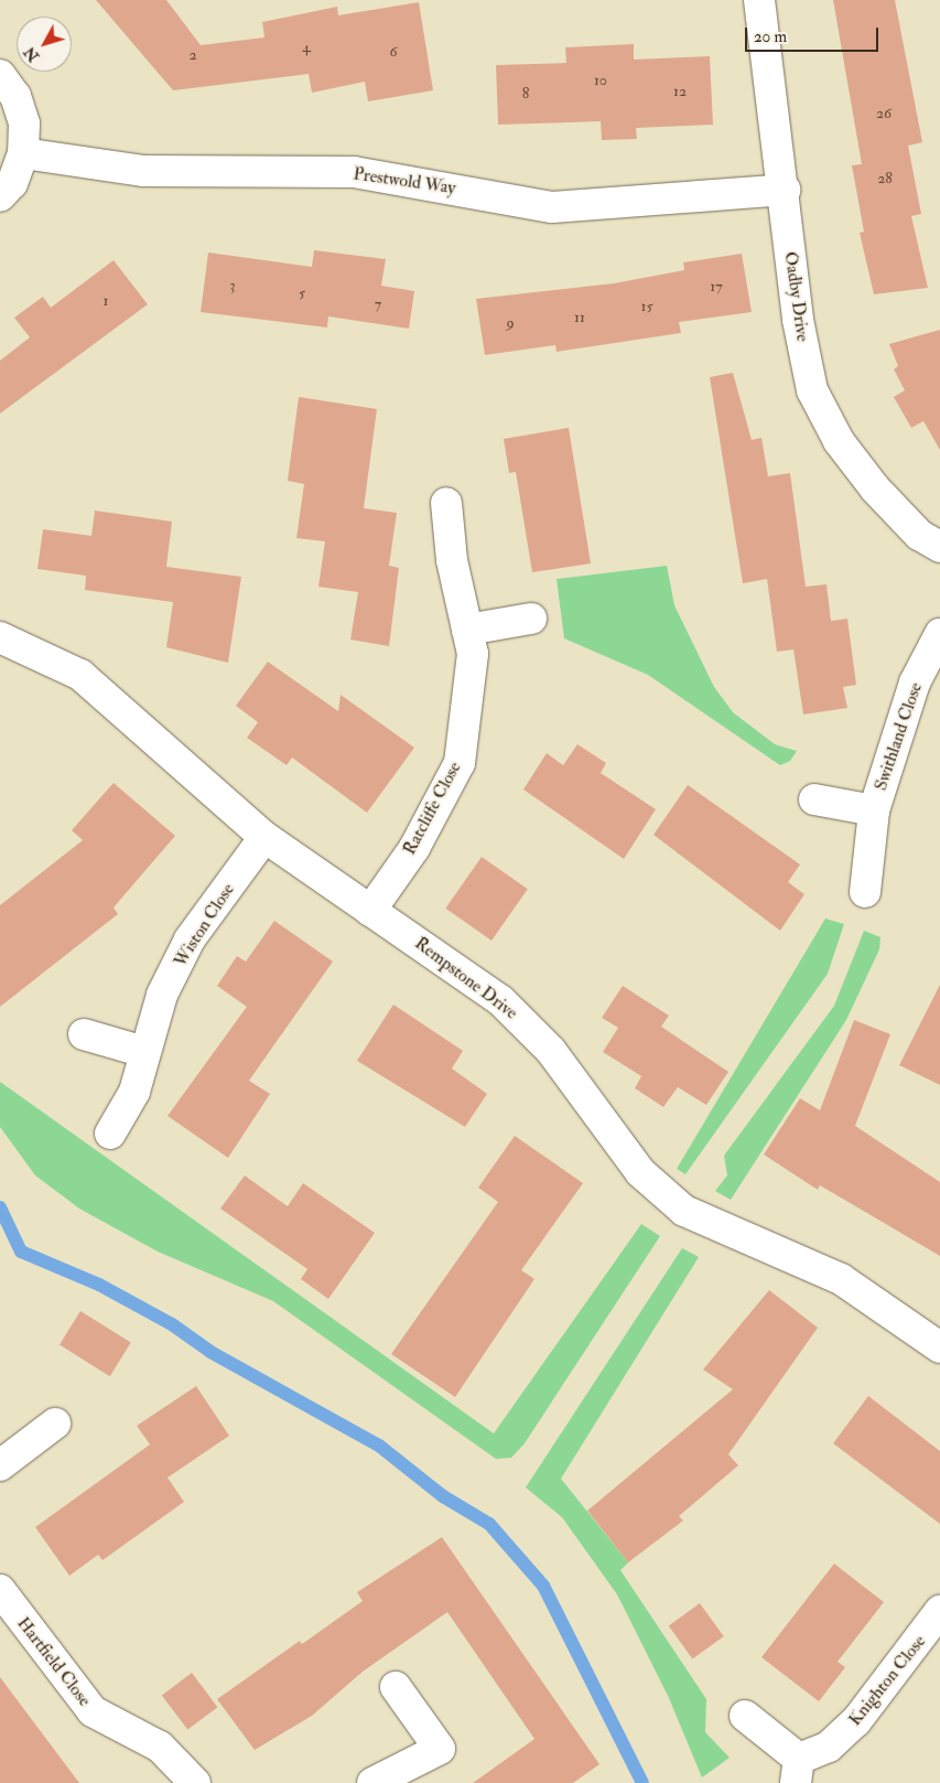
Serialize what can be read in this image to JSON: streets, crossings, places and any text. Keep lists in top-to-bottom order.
{
  "streets": {
    "street": [
      "Prestwold Way",
      "Oadby Drive",
      "Swithland Close",
      "Ratcliffe Close",
      "Wiston Close",
      "Rempstone Drive",
      "Hartfield Close",
      "Knighton Close"
    ]
  },
  "crossings": [
    ["Prestwold Way", "Oadby Drive"],
    ["Ratcliffe Close", "Rempstone Drive"],
    ["Wiston Close", "Rempstone Drive"]
  ],
  "house_numbers": [
    "4",
    "6",
    "2",
    "10",
    "12",
    "8",
    "26",
    "28",
    "3",
    "17",
    "5",
    "1",
    "7",
    "15",
    "11",
    "9"
  ],
  "scale_bar": "20 m",
  "north": "bottom left"
}
